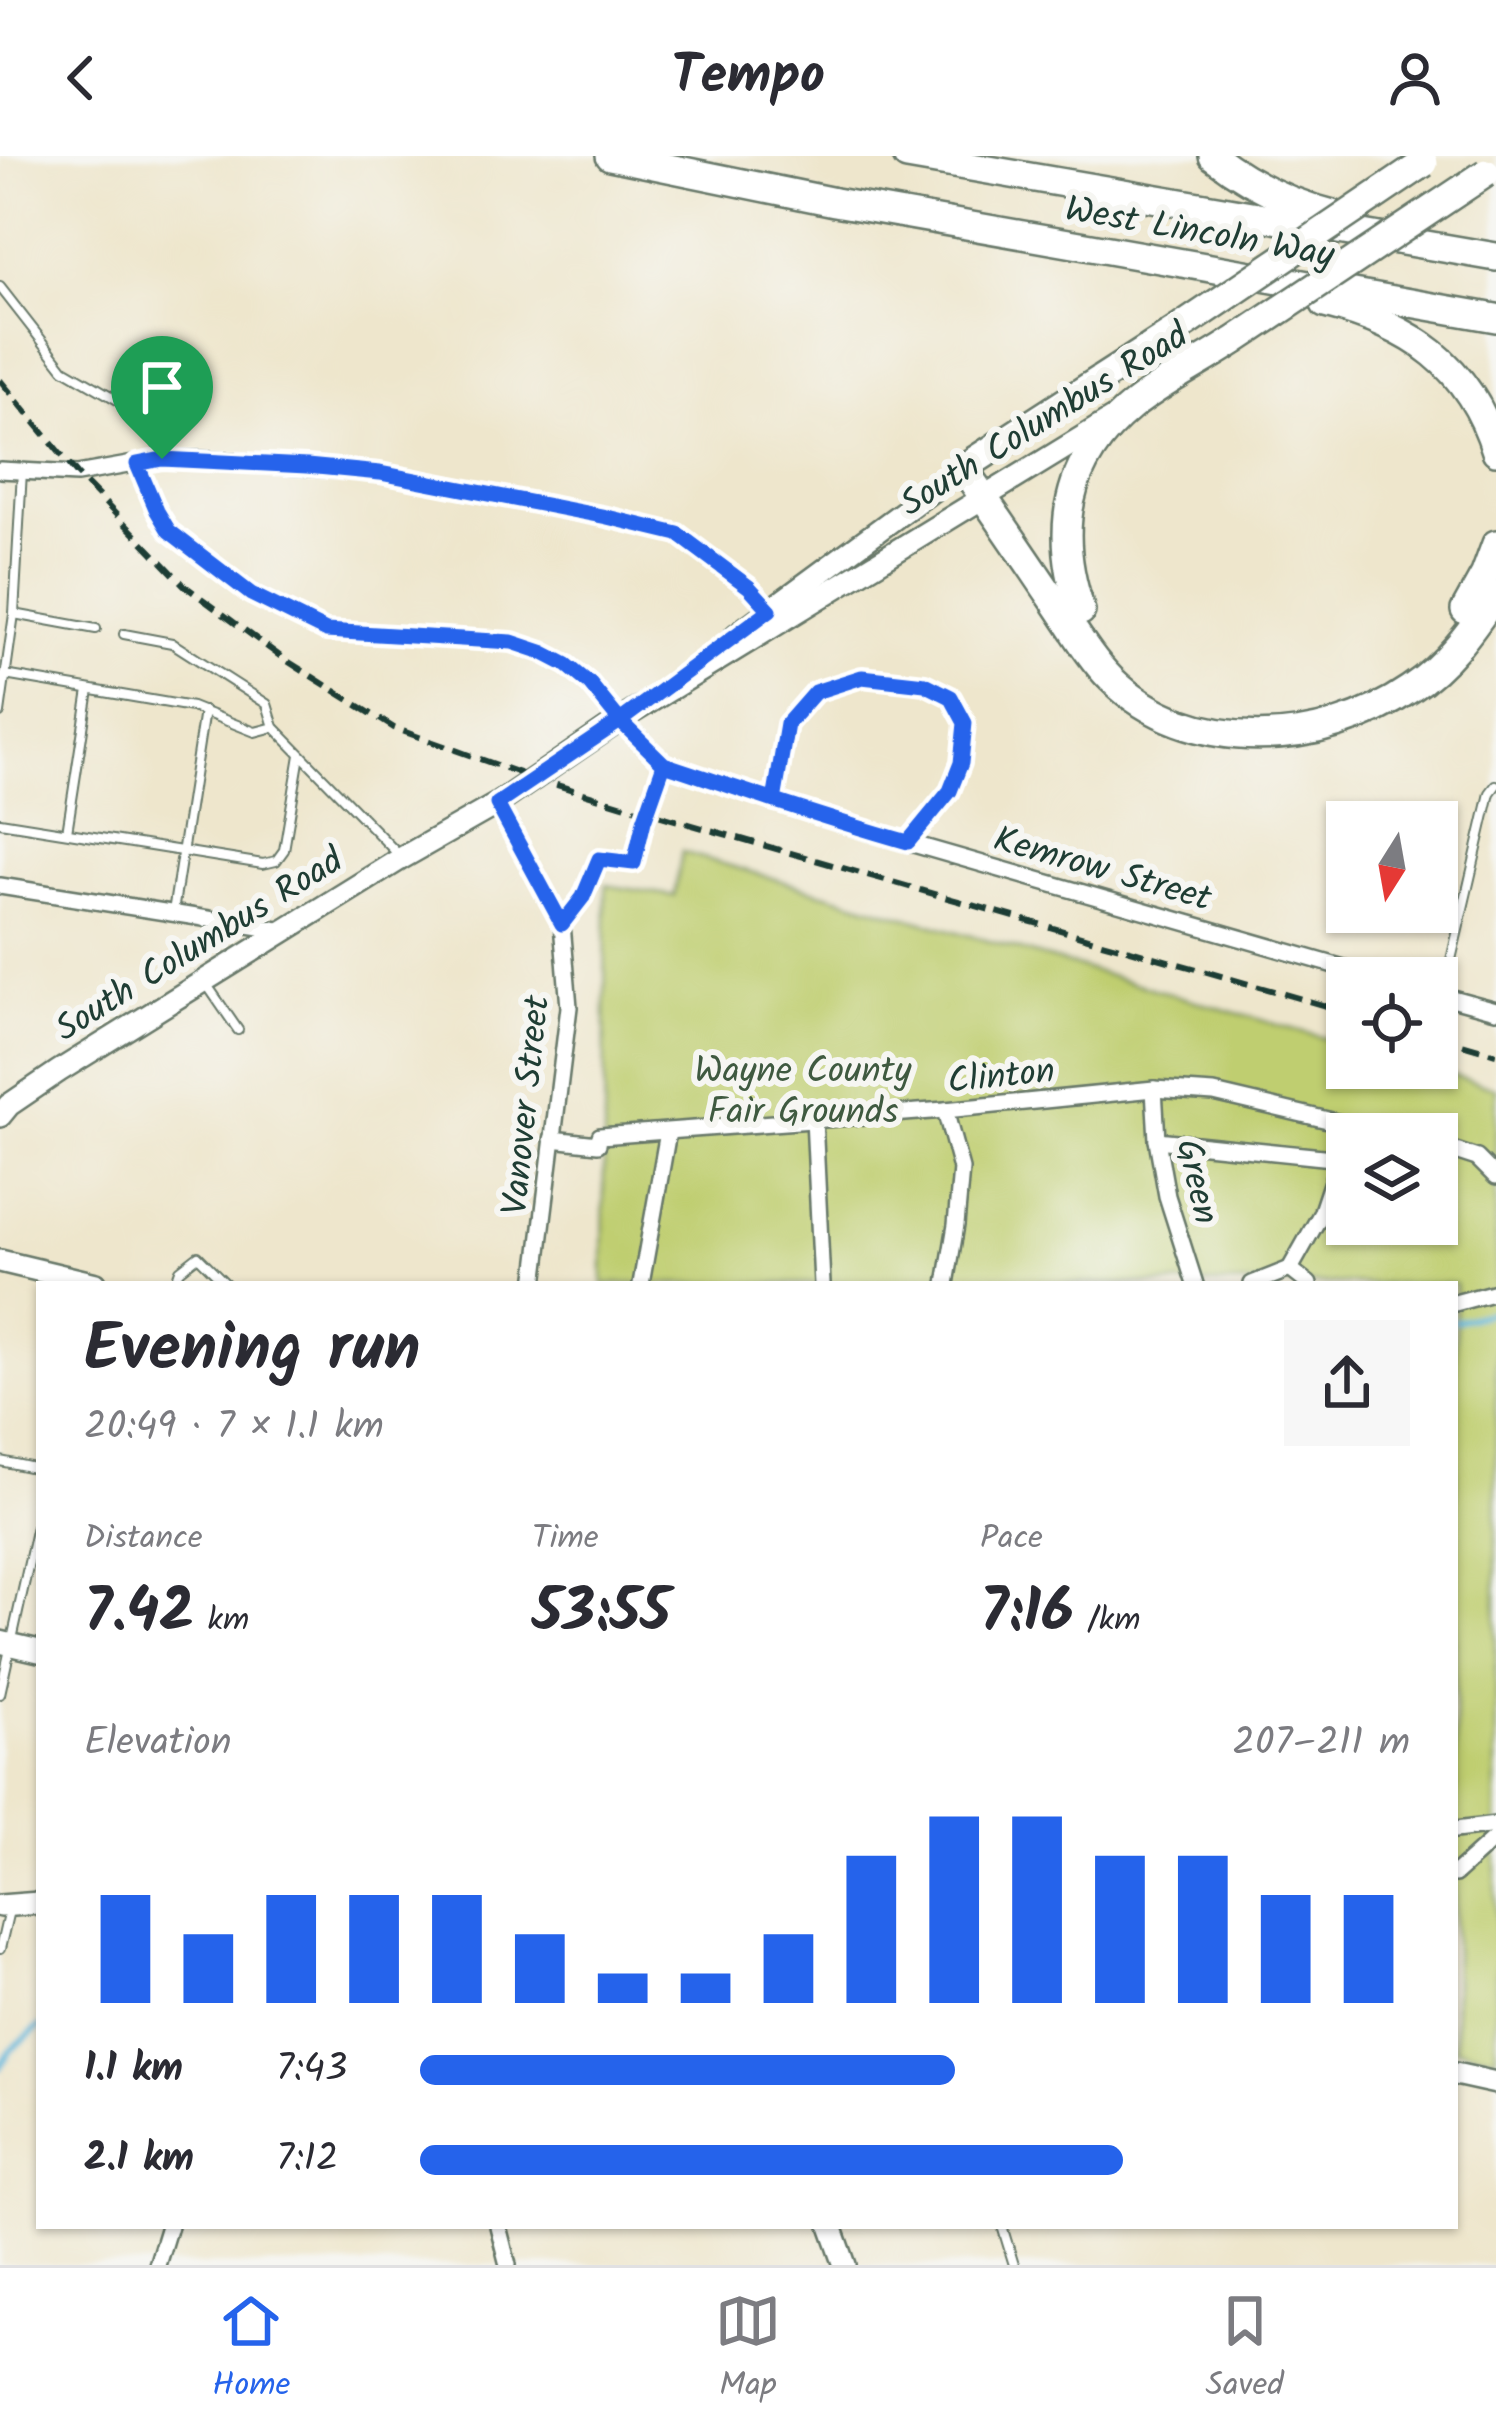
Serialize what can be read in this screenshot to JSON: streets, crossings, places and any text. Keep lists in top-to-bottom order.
{
  "streets": {
    "highway": ["West Lincoln Way", "South Columbus Road"],
    "street": [
      "Kemrow Street",
      "Clinton",
      "Vanover Street",
      "Green"
    ]
  },
  "crossings": [
    ["South Columbus Road", "Kemrow Street"],
    ["South Columbus Road", "Vanover Street"],
    ["Clinton", "Vanover Street"],
    ["Clinton", "Green"]
  ],
  "parks": ["Wayne County Fair Grounds"],
  "north": "bottom",
  "page": {
    "header": "Tempo",
    "heading": ["Evening run", "20:49 · 7 × 1.1 km"],
    "stats": [
      ["Distance", "7.42 km"],
      ["Time", "53:55"],
      ["Pace", "7:16 /km"]
    ],
    "chart": ["Elevation", "207–211 m"],
    "list": [
      {
        "name": "1.1 km",
        "note": "7:43"
      },
      {
        "name": "2.1 km",
        "note": "7:12"
      }
    ],
    "tabs": ["Home", "Map", "Saved"]
  }
}
